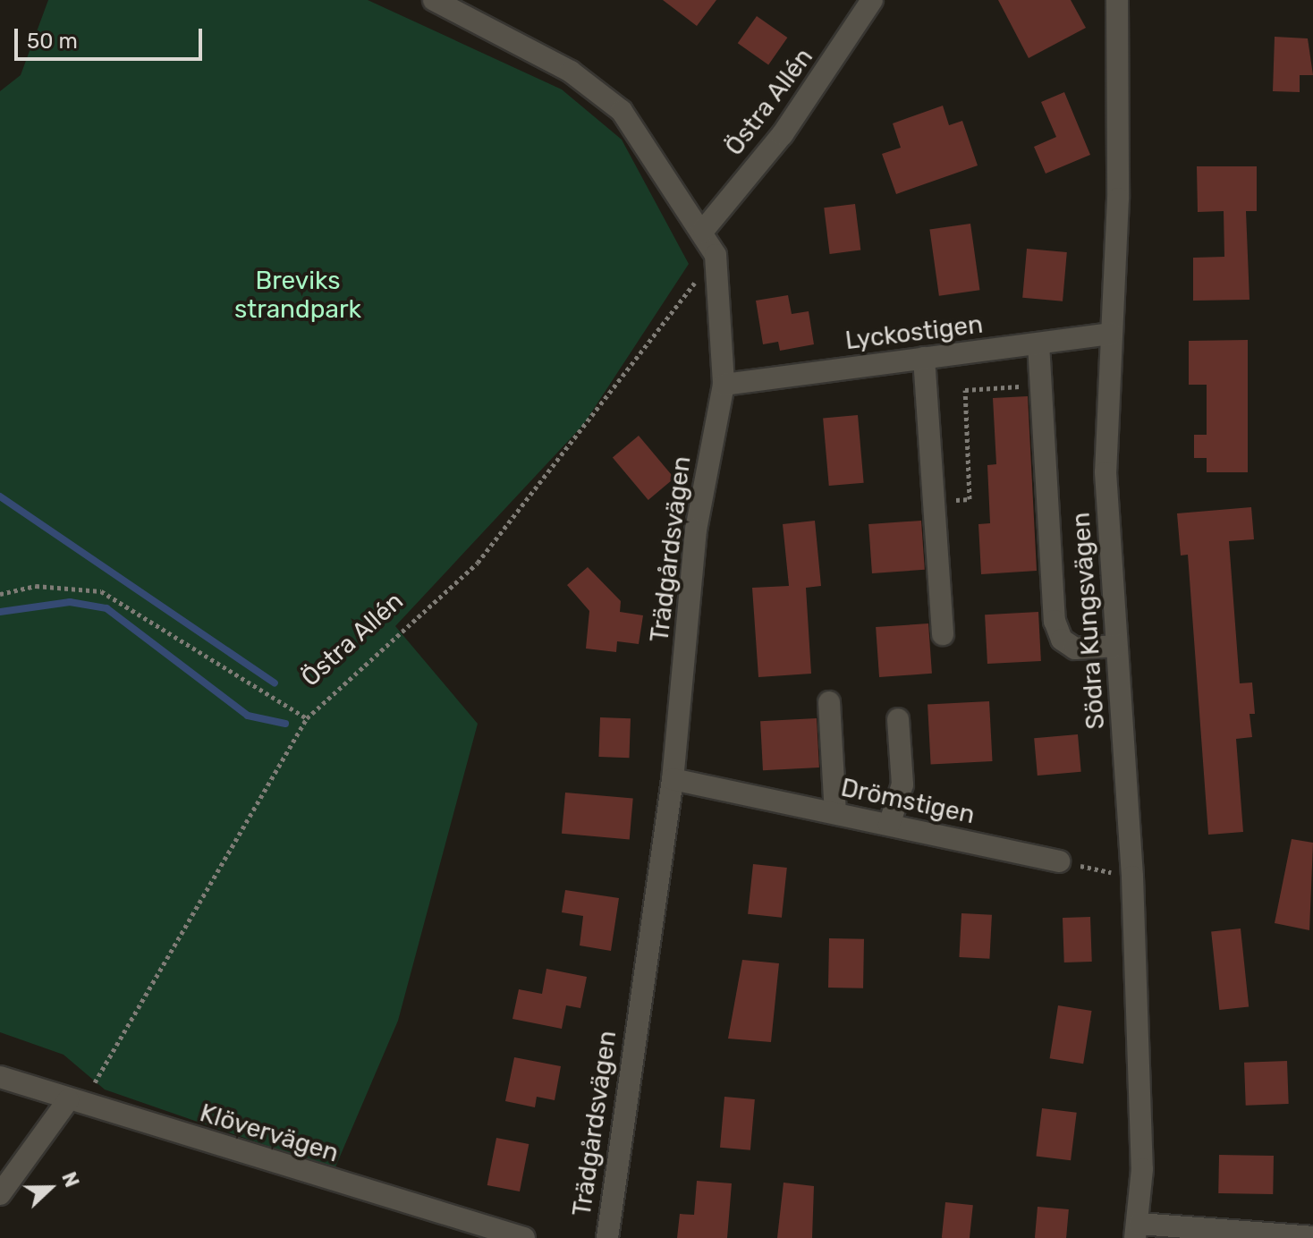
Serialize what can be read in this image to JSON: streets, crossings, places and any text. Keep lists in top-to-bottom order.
{
  "streets": {
    "street": [
      "Östra Allén",
      "Lyckostigen",
      "Trädgårdsvägen",
      "Södra Kungsvägen",
      "Drömstigen",
      "Klövervägen"
    ]
  },
  "crossings": [
    ["Östra Allén", "Trädgårdsvägen"],
    ["Östra Allén", "Klövervägen"],
    ["Lyckostigen", "Trädgårdsvägen"],
    ["Lyckostigen", "Södra Kungsvägen"],
    ["Trädgårdsvägen", "Drömstigen"]
  ],
  "parks": ["Breviks strandpark"],
  "scale_bar": "50 m",
  "north": "right"
}
